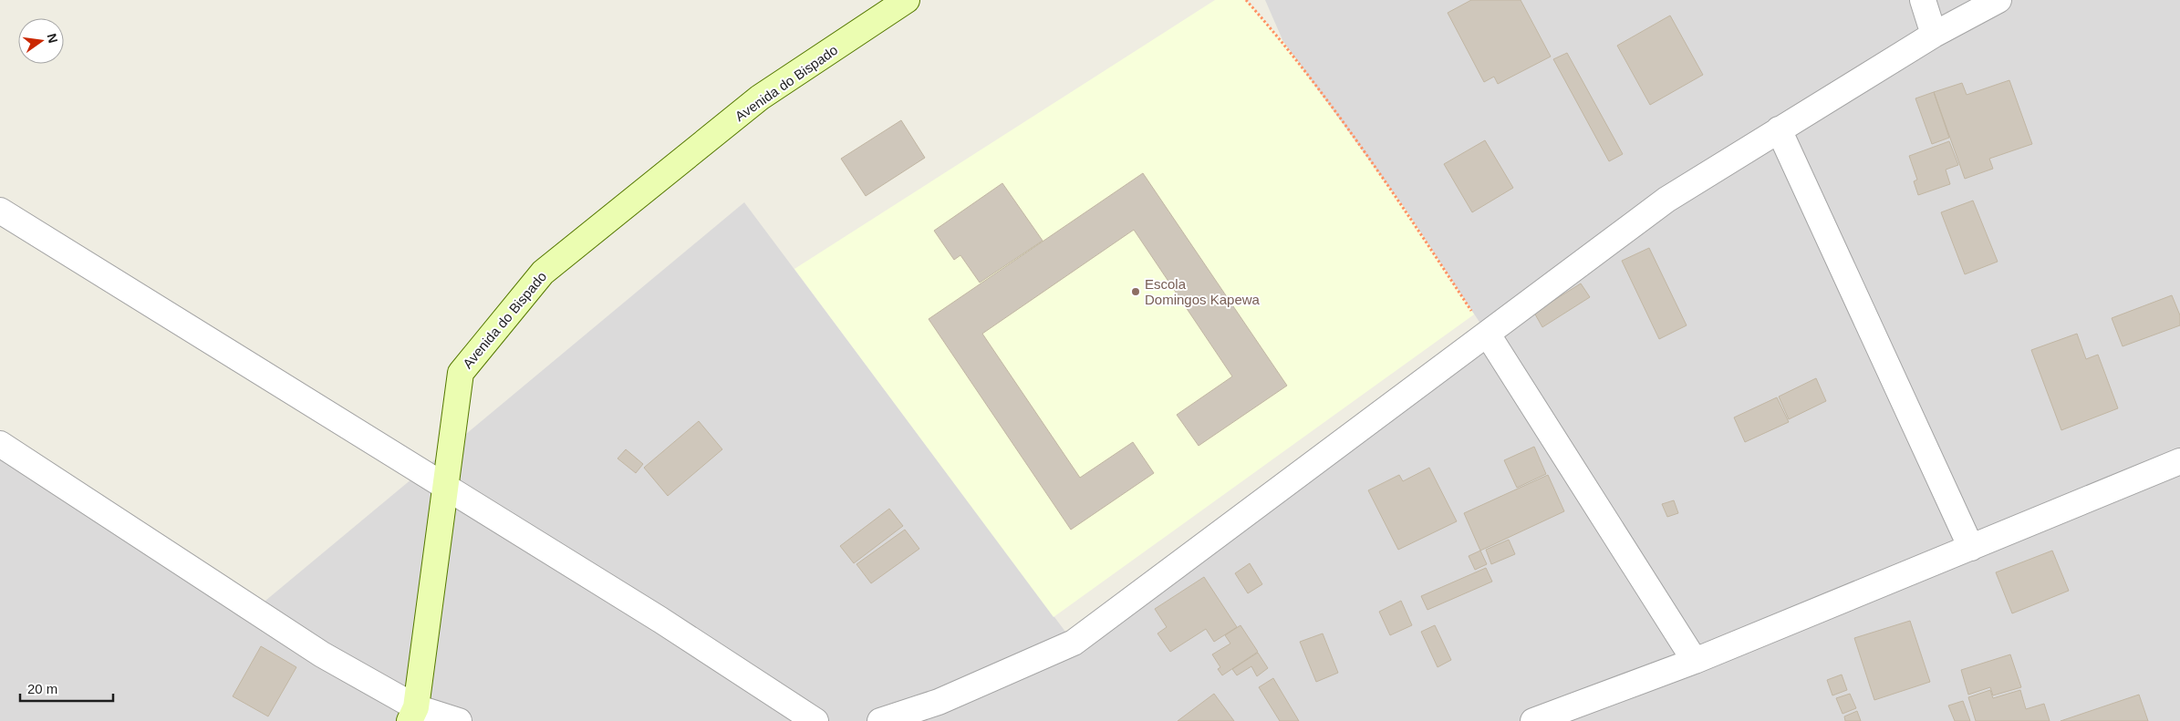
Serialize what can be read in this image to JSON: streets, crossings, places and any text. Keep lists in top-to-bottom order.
{
  "streets": {
    "main road": ["Avenida do Bispado"]
  },
  "places": ["Escola Domingos Kapewa"],
  "scale_bar": "20 m",
  "north": "right"
}
